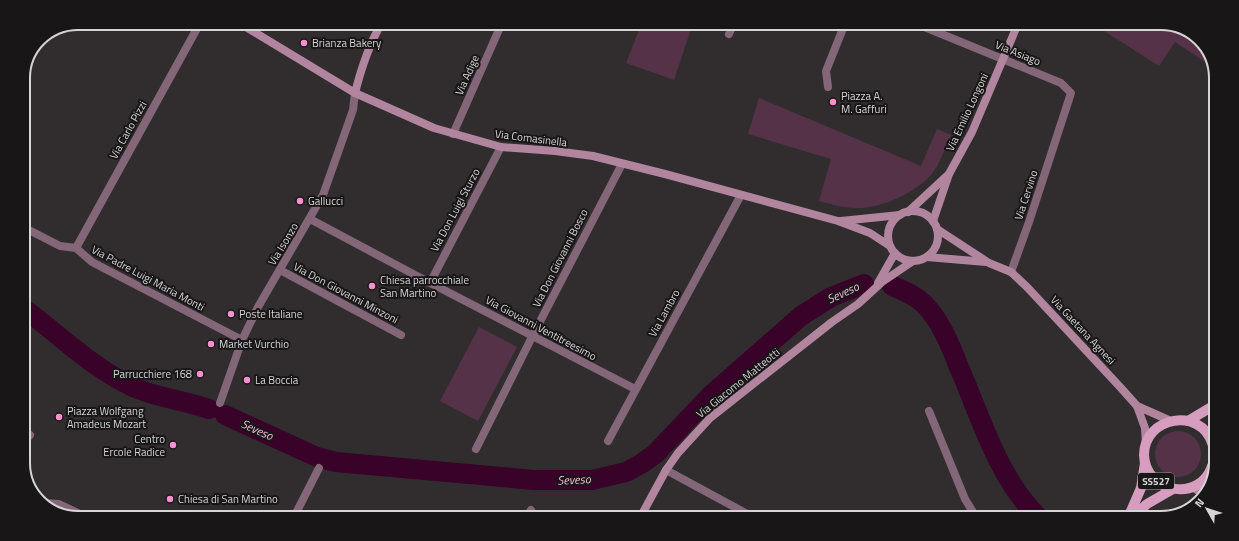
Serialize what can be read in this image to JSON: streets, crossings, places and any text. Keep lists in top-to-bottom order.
{
  "streets": {
    "main road": ["SS527"],
    "street": [
      "Via Asiago",
      "Via Adige",
      "Via Emilio Longoni",
      "Via Carlo Pizzi",
      "Via Comasinella",
      "Via Cervino",
      "Via Don Luigi Sturzo",
      "Via Isonzo",
      "Via Don Giovanni Bosco",
      "Via Padre Luigi Maria Monti",
      "Via Don Giovanni Minzoni",
      "Via Lambro",
      "Via Giovanni Ventitreesimo",
      "Via Gaetana Agnesi",
      "Via Giacomo Matteotti"
    ]
  },
  "crossings": [
    ["Via Asiago", "Via Emilio Longoni"],
    ["Via Asiago", "Via Cervino"],
    ["Via Adige", "Via Comasinella"],
    ["Via Emilio Longoni", "Via Comasinella"],
    ["Via Emilio Longoni", "Via Giacomo Matteotti"],
    ["Via Carlo Pizzi", "Via Padre Luigi Maria Monti"],
    ["Via Comasinella", "Via Don Luigi Sturzo"],
    ["Via Comasinella", "Via Isonzo"],
    ["Via Comasinella", "Via Don Giovanni Bosco"],
    ["Via Comasinella", "Via Lambro"],
    ["Via Comasinella", "Via Giacomo Matteotti"],
    ["Via Cervino", "Via Gaetana Agnesi"],
    ["Via Don Luigi Sturzo", "Via Giovanni Ventitreesimo"],
    ["Via Isonzo", "Via Padre Luigi Maria Monti"],
    ["Via Isonzo", "Via Don Giovanni Minzoni"],
    ["Via Isonzo", "Via Giovanni Ventitreesimo"],
    ["Via Don Giovanni Bosco", "Via Giovanni Ventitreesimo"],
    ["Via Lambro", "Via Giovanni Ventitreesimo"],
    ["Via Gaetana Agnesi", "SS527"]
  ],
  "water": ["Seveso"],
  "places": [
    "Brianza Bakery",
    "Piazza A. M. Gaffuri",
    "Gallucci",
    "Chiesa parrocchiale San Martino",
    "Poste Italiane",
    "Market Vurchio",
    "Parrucchiere 168",
    "La Boccia",
    "Piazza Wolfgang Amadeus Mozart",
    "Centro Ercole Radice",
    "Chiesa di San Martino"
  ],
  "north": "top left"
}
